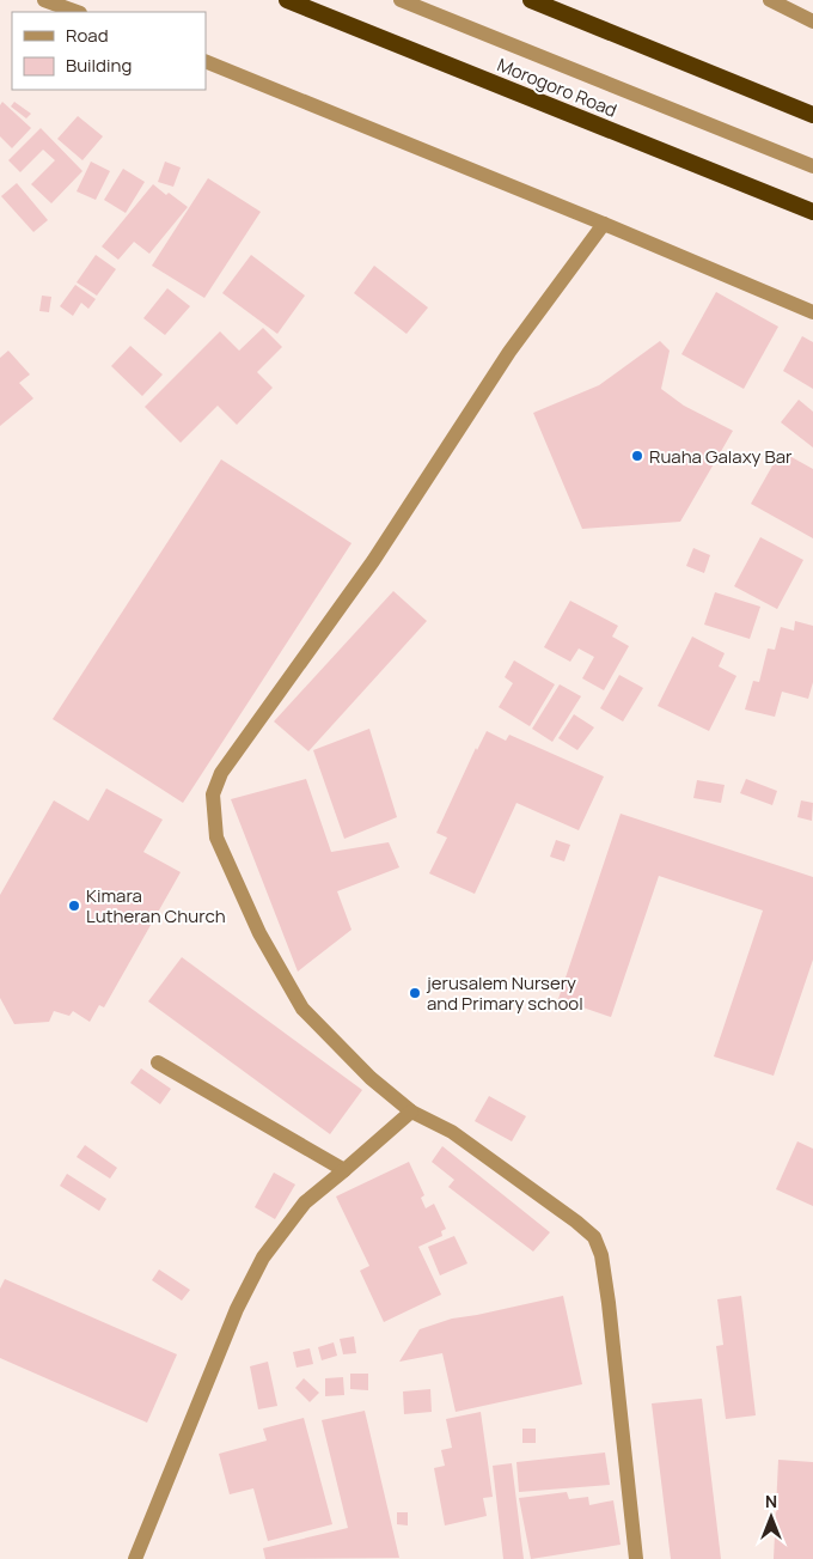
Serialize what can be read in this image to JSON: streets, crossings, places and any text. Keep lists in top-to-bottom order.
{
  "streets": {
    "highway": ["Morogoro Road"]
  },
  "places": ["Ruaha Galaxy Bar", "Kimara Lutheran Church", "jerusalem Nursery and Primary school"],
  "legend": ["Road", "Building"],
  "north": "top"
}
